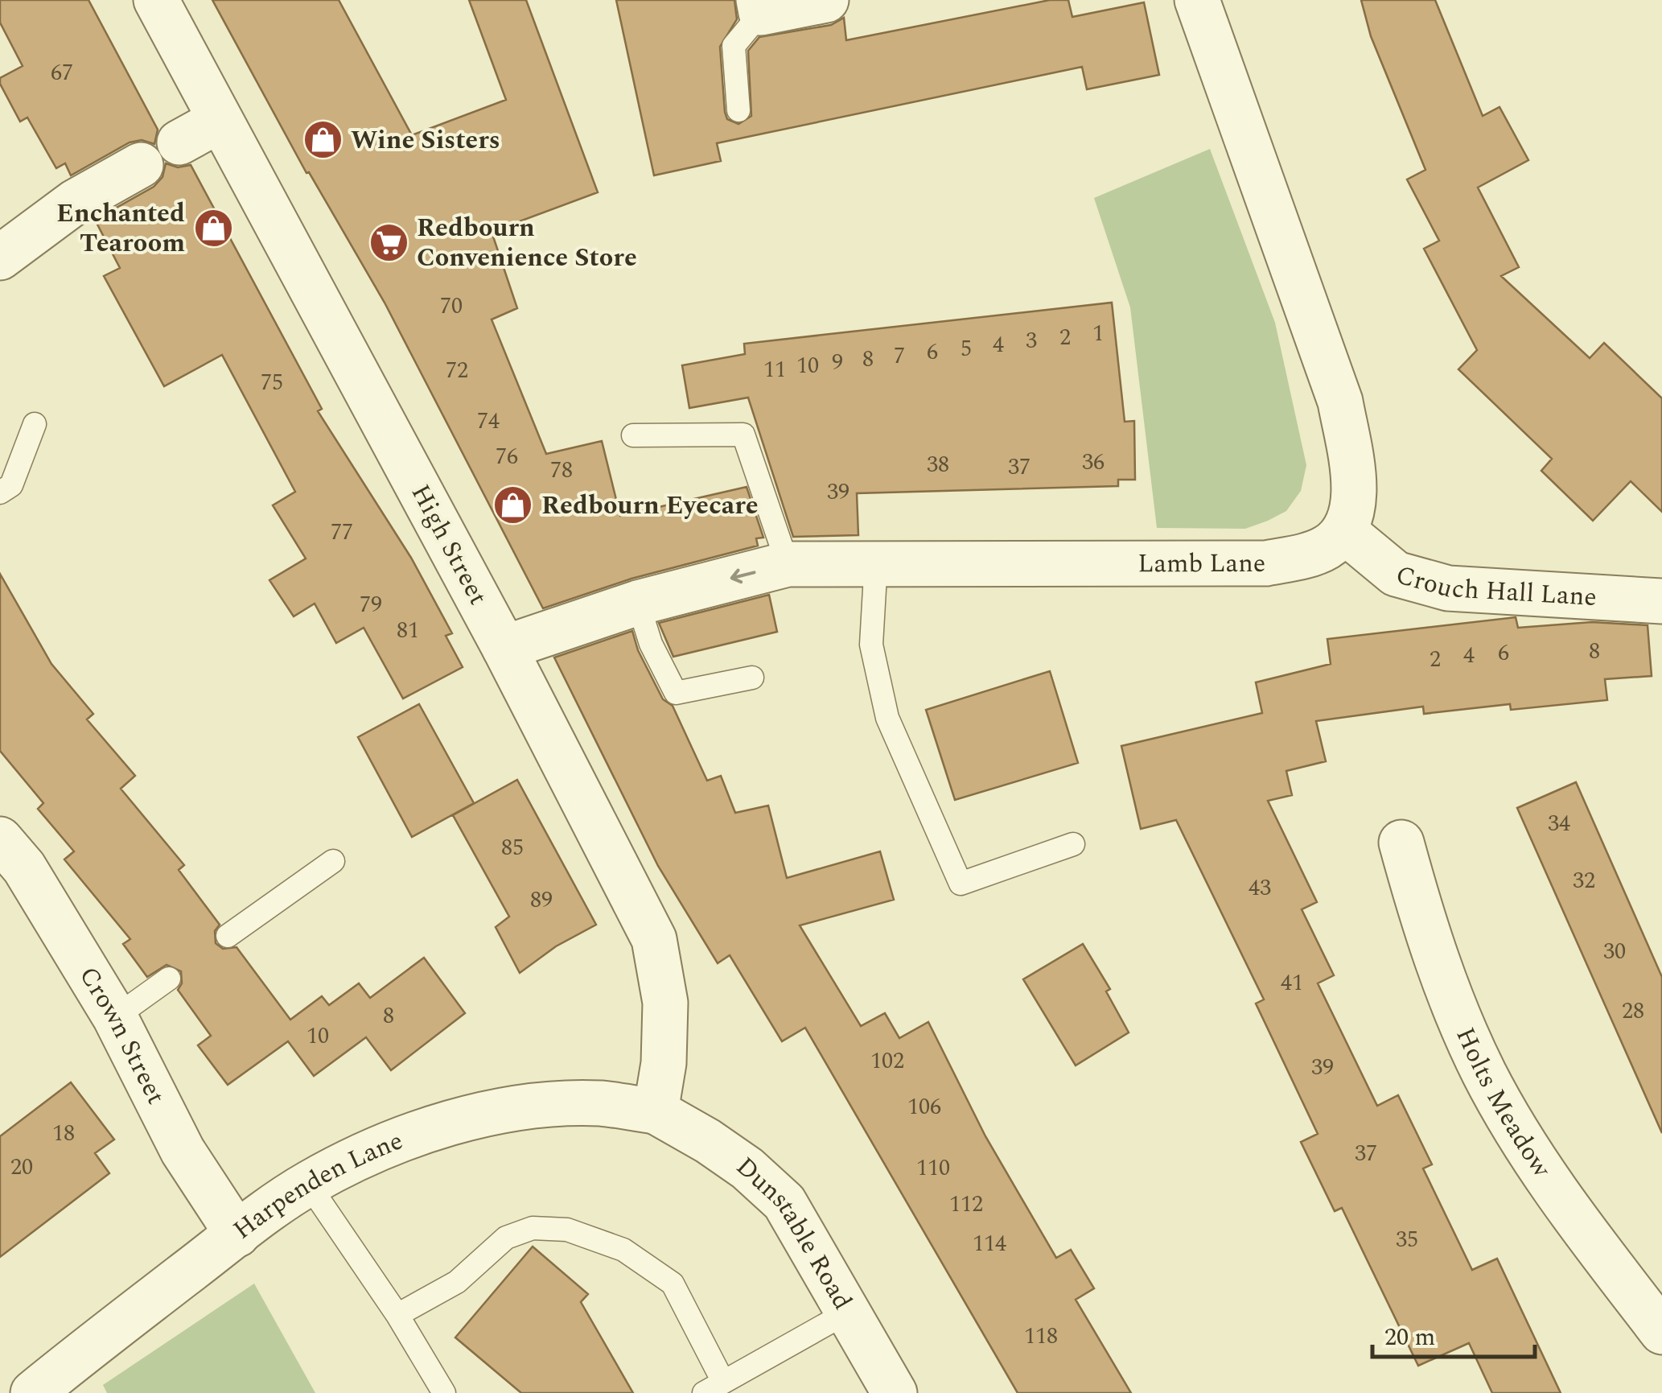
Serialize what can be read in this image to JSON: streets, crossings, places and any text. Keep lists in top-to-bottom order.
{
  "streets": {
    "street": [
      "High Street",
      "Lamb Lane",
      "Crouch Hall Lane",
      "Crown Street",
      "Holts Meadow",
      "Harpenden Lane",
      "Dunstable Road"
    ]
  },
  "crossings": [
    ["High Street", "Lamb Lane"],
    ["High Street", "Harpenden Lane"],
    ["High Street", "Dunstable Road"],
    ["Lamb Lane", "Crouch Hall Lane"],
    ["Crown Street", "Harpenden Lane"],
    ["Harpenden Lane", "Dunstable Road"]
  ],
  "places": {
    "shop": ["Wine Sisters", "Enchanted Tearoom", "Redbourn Eyecare"],
    "supermarket": ["Redbourn Convenience Store"]
  },
  "house_numbers": [
    "67",
    "70",
    "1",
    "2",
    "3",
    "4",
    "5",
    "6",
    "7",
    "8",
    "9",
    "10",
    "11",
    "72",
    "75",
    "74",
    "76",
    "36",
    "38",
    "37",
    "78",
    "39",
    "77",
    "79",
    "81",
    "8",
    "6",
    "4",
    "2",
    "34",
    "85",
    "32",
    "43",
    "89",
    "30",
    "41",
    "28",
    "8",
    "10",
    "102",
    "39",
    "106",
    "18",
    "37",
    "20",
    "110",
    "112",
    "35",
    "114",
    "118"
  ],
  "scale_bar": "20 m"
}
